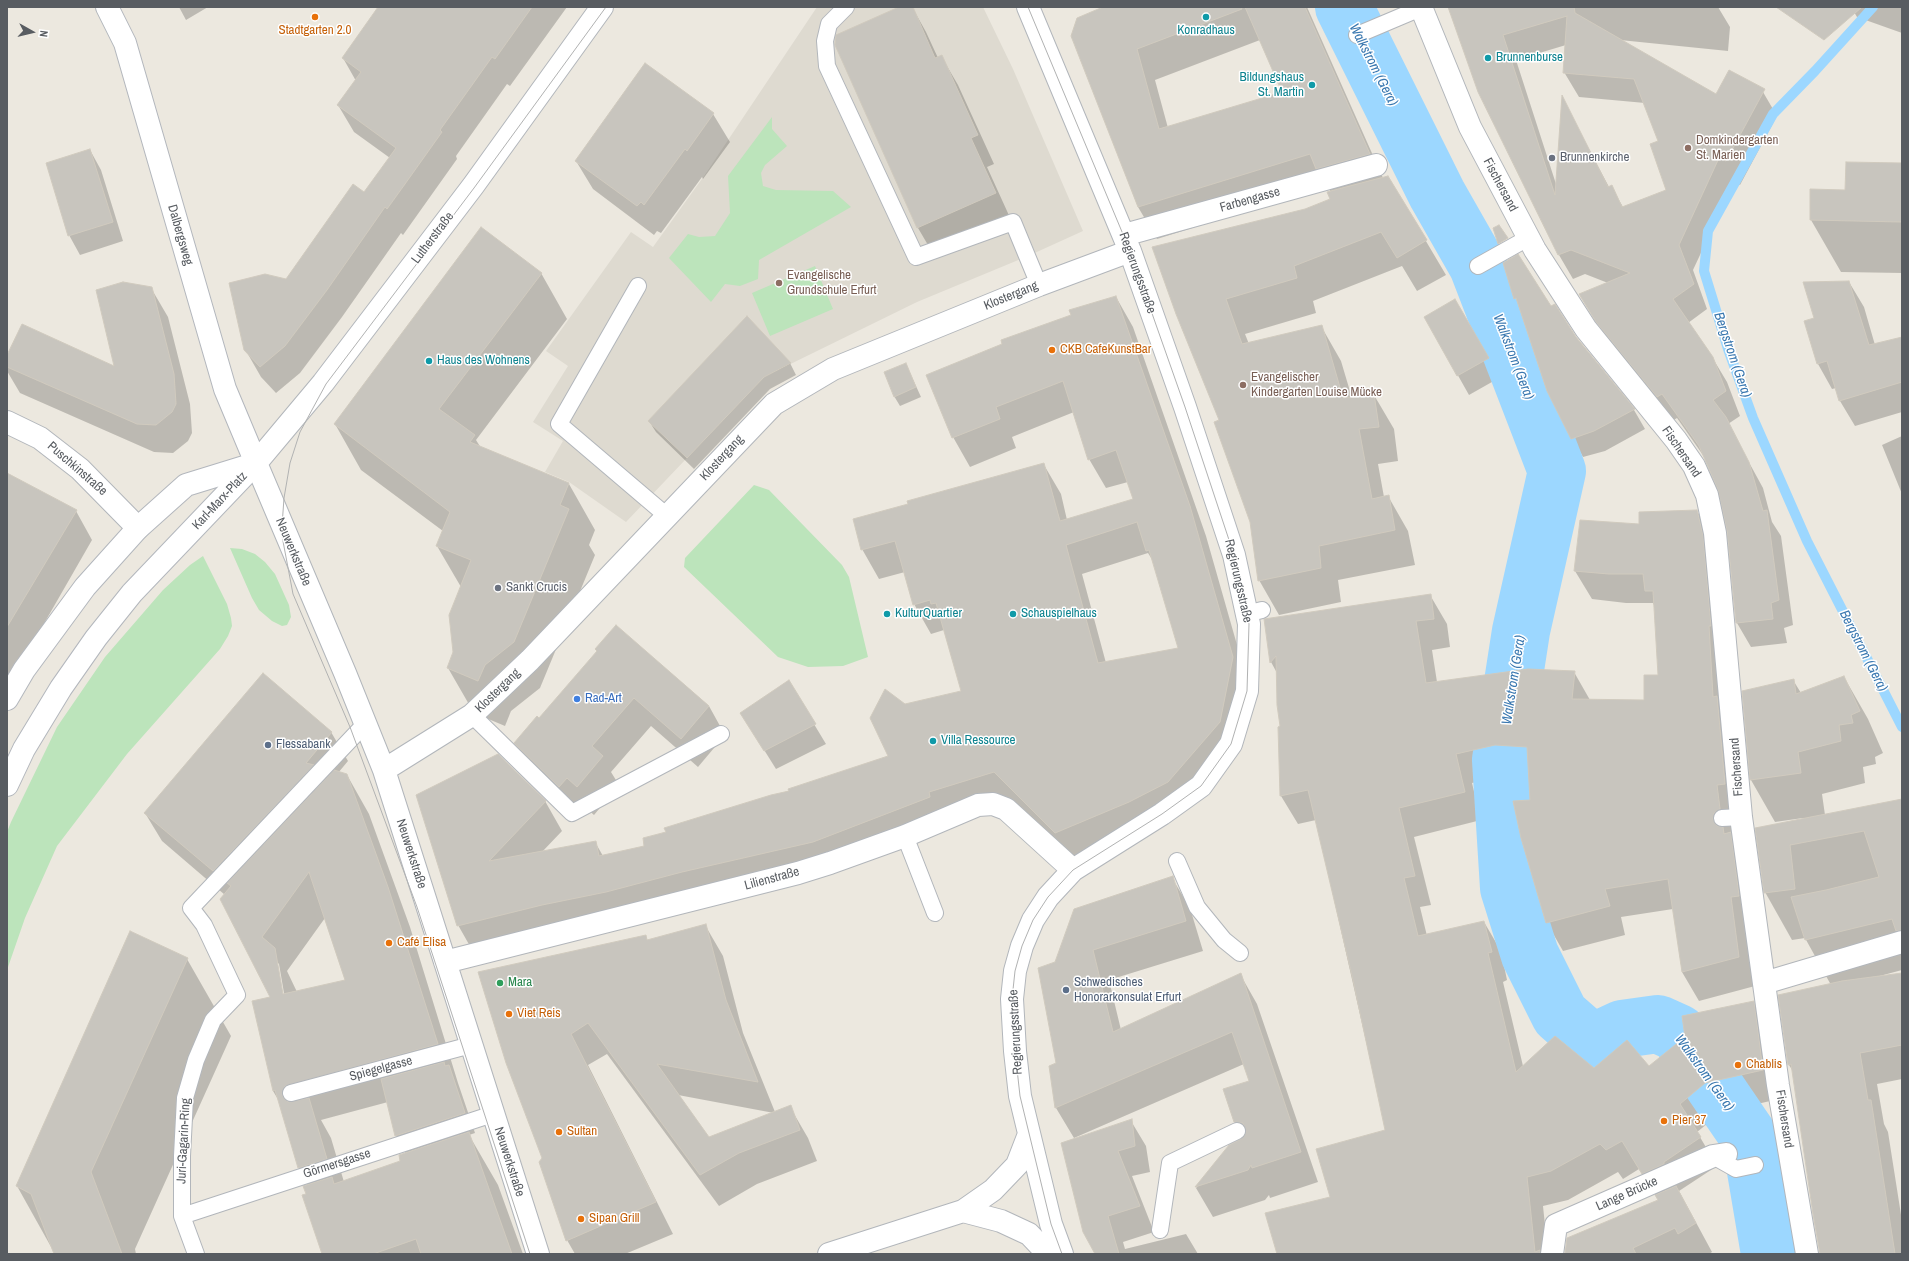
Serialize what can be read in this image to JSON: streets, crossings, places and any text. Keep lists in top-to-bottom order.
{
  "streets": {
    "street": [
      "Fischersand",
      "Farbengasse",
      "Dalbergsweg",
      "Lutherstraße",
      "Regierungsstraße",
      "Klostergang",
      "Puschkinstraße",
      "Karl-Marx-Platz",
      "Neuwerkstraße",
      "Lilienstraße",
      "Lange Brücke"
    ],
    "lane": ["Spiegelgasse", "Juri-Gagarin-Ring", "Görmersgasse"]
  },
  "crossings": [
    ["Farbengasse", "Regierungsstraße"],
    ["Farbengasse", "Klostergang"],
    ["Dalbergsweg", "Lutherstraße"],
    ["Dalbergsweg", "Karl-Marx-Platz"],
    ["Dalbergsweg", "Neuwerkstraße"],
    ["Lutherstraße", "Karl-Marx-Platz"],
    ["Lutherstraße", "Neuwerkstraße"],
    ["Regierungsstraße", "Klostergang"],
    ["Regierungsstraße", "Lilienstraße"],
    ["Klostergang", "Neuwerkstraße"],
    ["Puschkinstraße", "Karl-Marx-Platz"],
    ["Karl-Marx-Platz", "Neuwerkstraße"],
    ["Neuwerkstraße", "Lilienstraße"],
    ["Neuwerkstraße", "Spiegelgasse"],
    ["Neuwerkstraße", "Juri-Gagarin-Ring"],
    ["Neuwerkstraße", "Görmersgasse"],
    ["Juri-Gagarin-Ring", "Görmersgasse"]
  ],
  "water": ["Walkstrom (Gera)", "Bergstrom (Gera)"],
  "places": [
    "Stadtgarten 2.0",
    "Konradhaus",
    "Brunnenburse",
    "Bildungshaus St. Martin",
    "Domkindergarten St. Marien",
    "Brunnenkirche",
    "Evangelische Grundschule Erfurt",
    "CKB CafeKunstBar",
    "Haus des Wohnens",
    "Evangelischer Kindergarten Louise Mücke",
    "Sankt Crucis",
    "KulturQuartier",
    "Schauspielhaus",
    "Rad-Art",
    "Villa Ressource",
    "Flessabank",
    "Café Elisa",
    "Mara",
    "Schwedisches Honorarkonsulat Erfurt",
    "Viet Reis",
    "Chablis",
    "Pier 37",
    "Sultan",
    "Sipan Grill"
  ],
  "north": "right"
}
